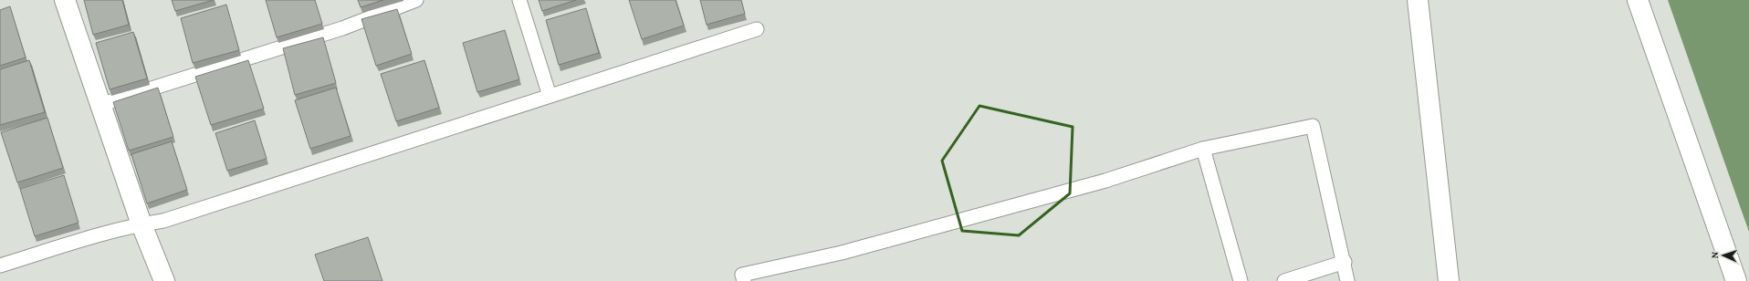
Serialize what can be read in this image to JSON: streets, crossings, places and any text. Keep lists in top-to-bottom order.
{
  "north": "left"
}
